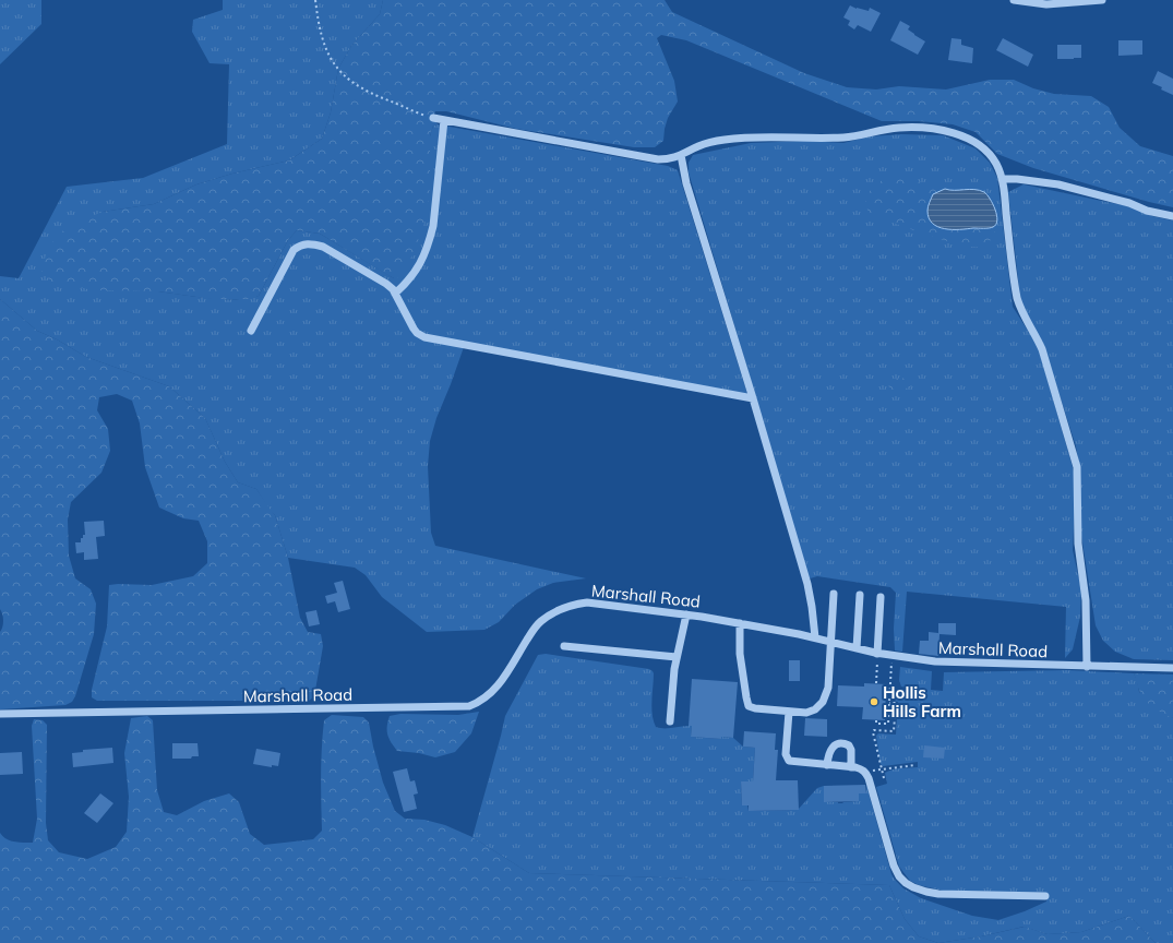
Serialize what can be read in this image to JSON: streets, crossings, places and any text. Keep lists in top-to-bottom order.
{
  "streets": {
    "street": ["Marshall Road"]
  },
  "places": ["Hollis Hills Farm"]
}
